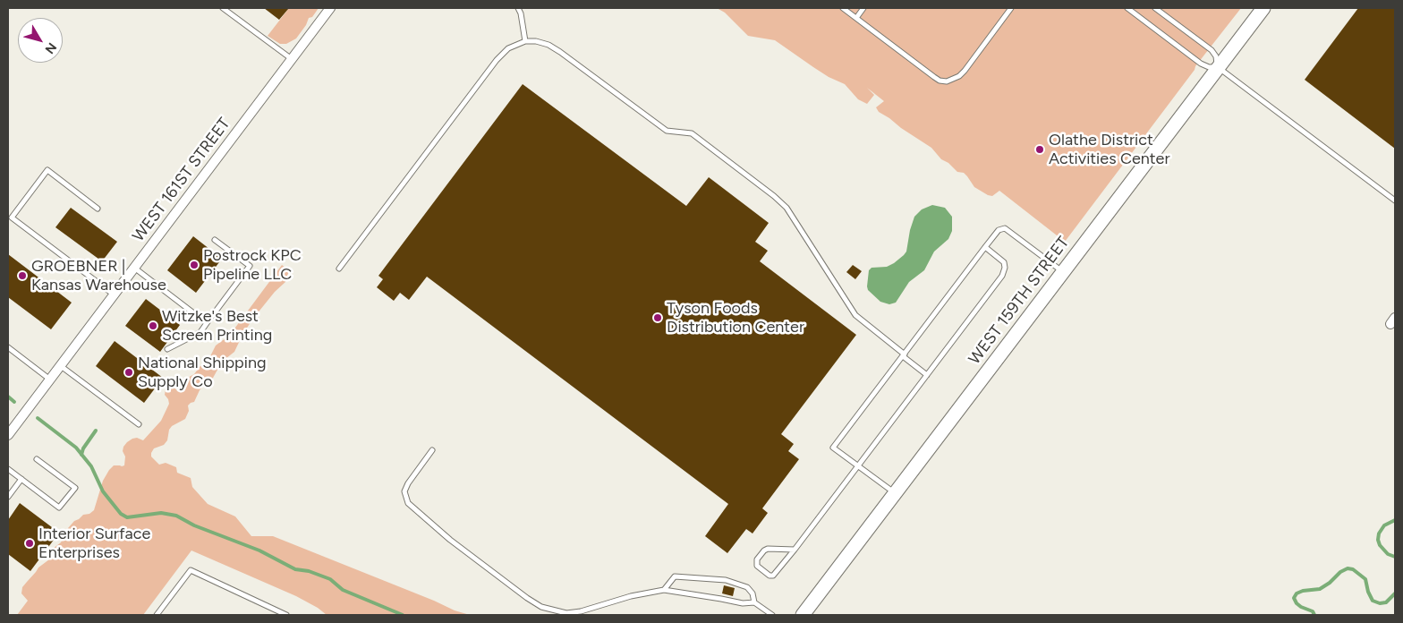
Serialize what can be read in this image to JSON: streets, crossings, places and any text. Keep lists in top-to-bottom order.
{
  "streets": {
    "street": ["WEST 161ST STREET", "WEST 159TH STREET"]
  },
  "places": [
    "Olathe District Activities Center",
    "Postrock KPC Pipeline LLC",
    "GROEBNER | Kansas Warehouse",
    "Tyson Foods Distribution Center",
    "Witzke's Best Screen Printing",
    "National Shipping Supply Co",
    "Interior Surface Enterprises"
  ],
  "north": "bottom right"
}
